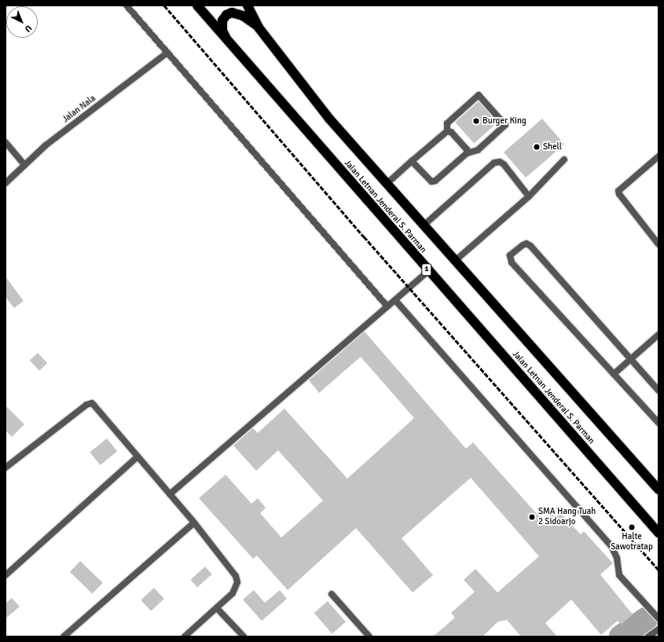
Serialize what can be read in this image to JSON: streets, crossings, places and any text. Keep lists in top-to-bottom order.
{
  "streets": {
    "highway": ["Jalan Letnan Jenderal S. Parman", "1"],
    "street": ["Jalan Nala"]
  },
  "places": [
    "Burger King",
    "Shell",
    "SMA Hang Tuah 2 Sidoarjo",
    "Halte Sawotratap"
  ],
  "north": "bottom right"
}
